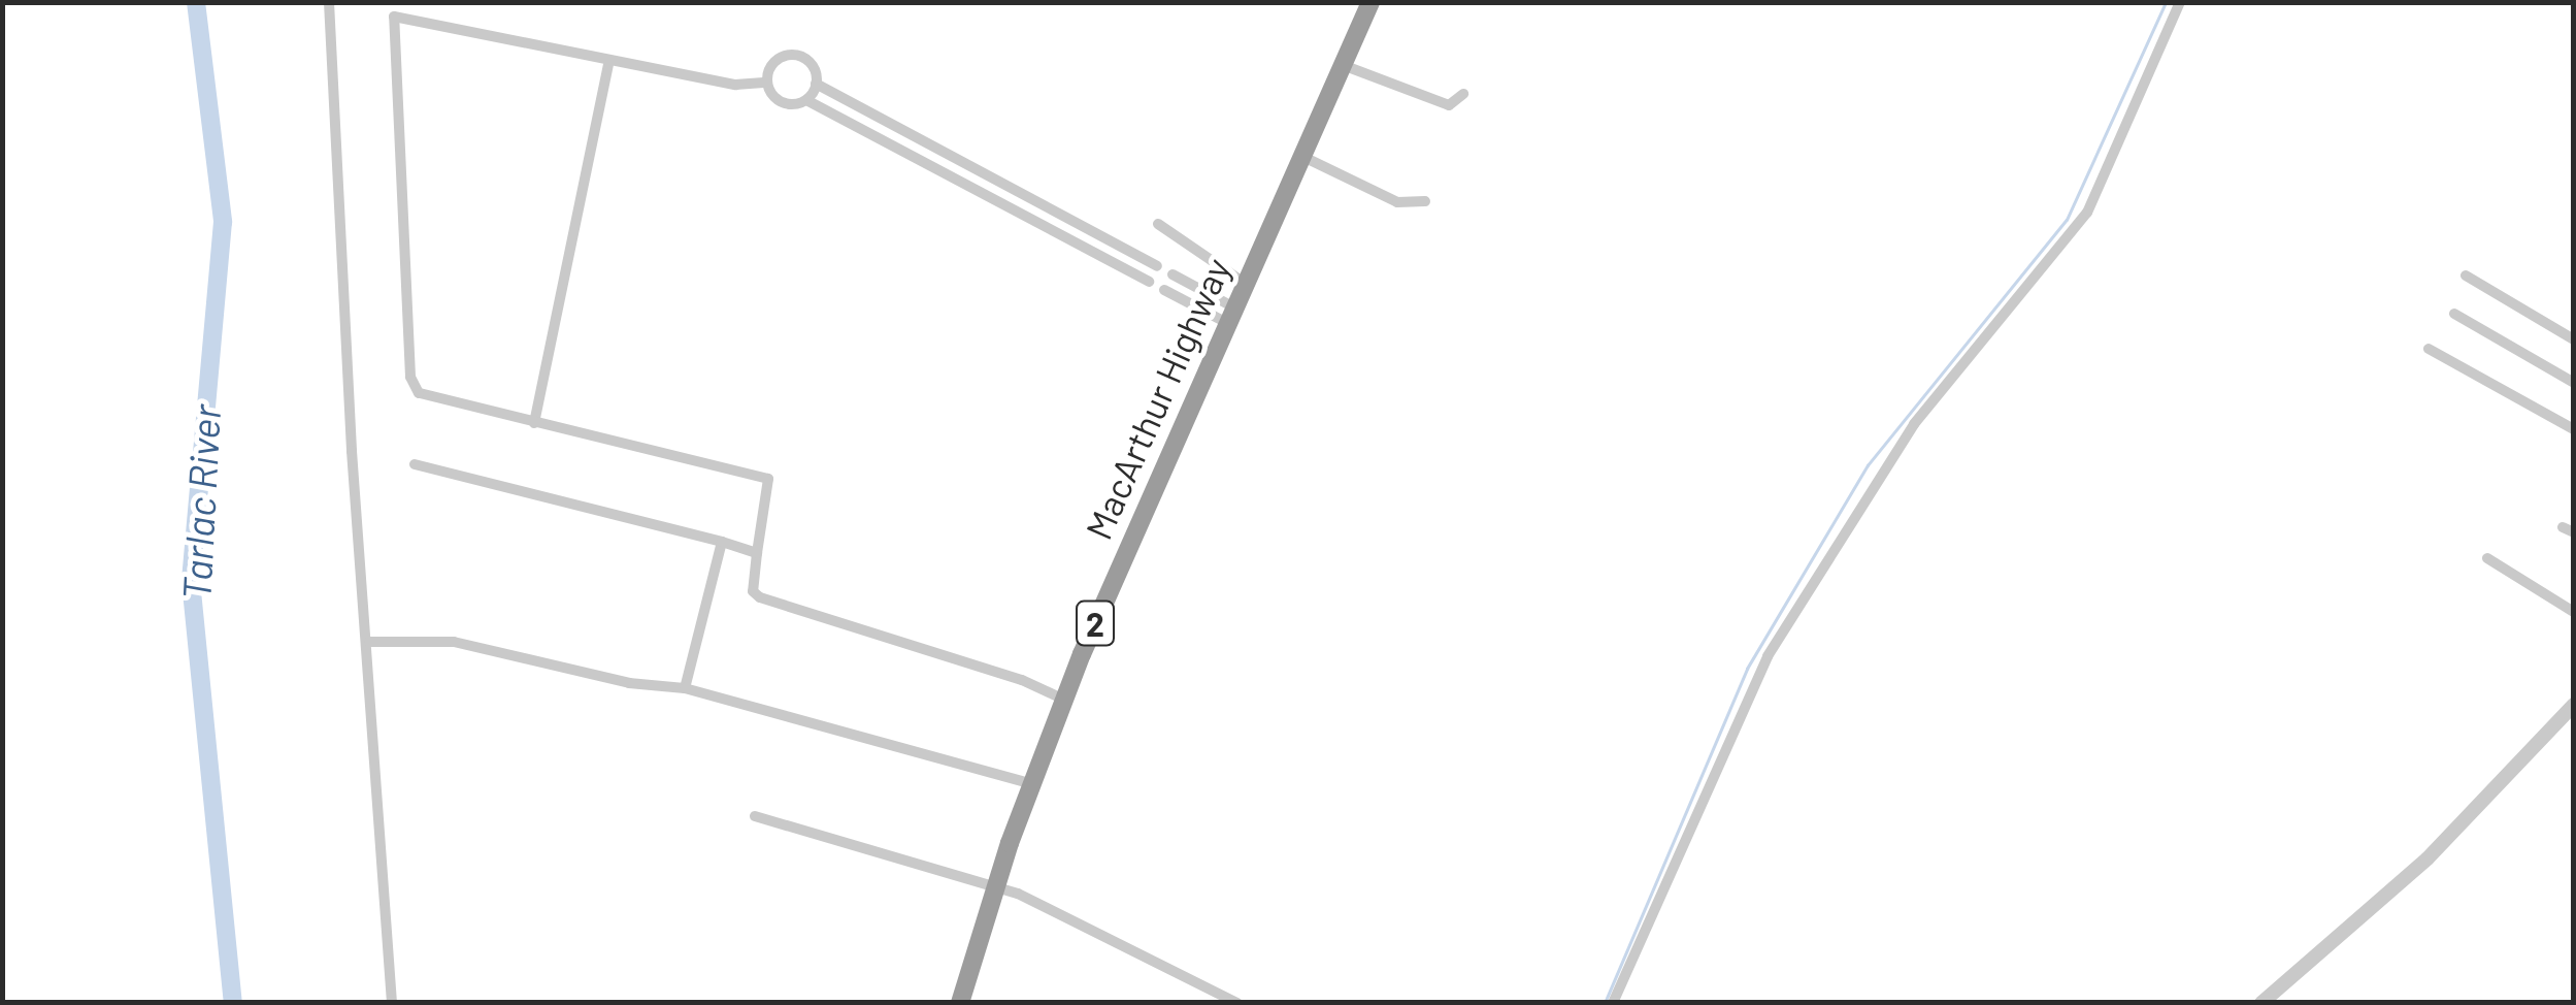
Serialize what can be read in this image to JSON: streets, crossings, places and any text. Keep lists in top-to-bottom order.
{
  "streets": {
    "highway": ["MacArthur Highway", "2"]
  },
  "water": ["Tarlac River"]
}
